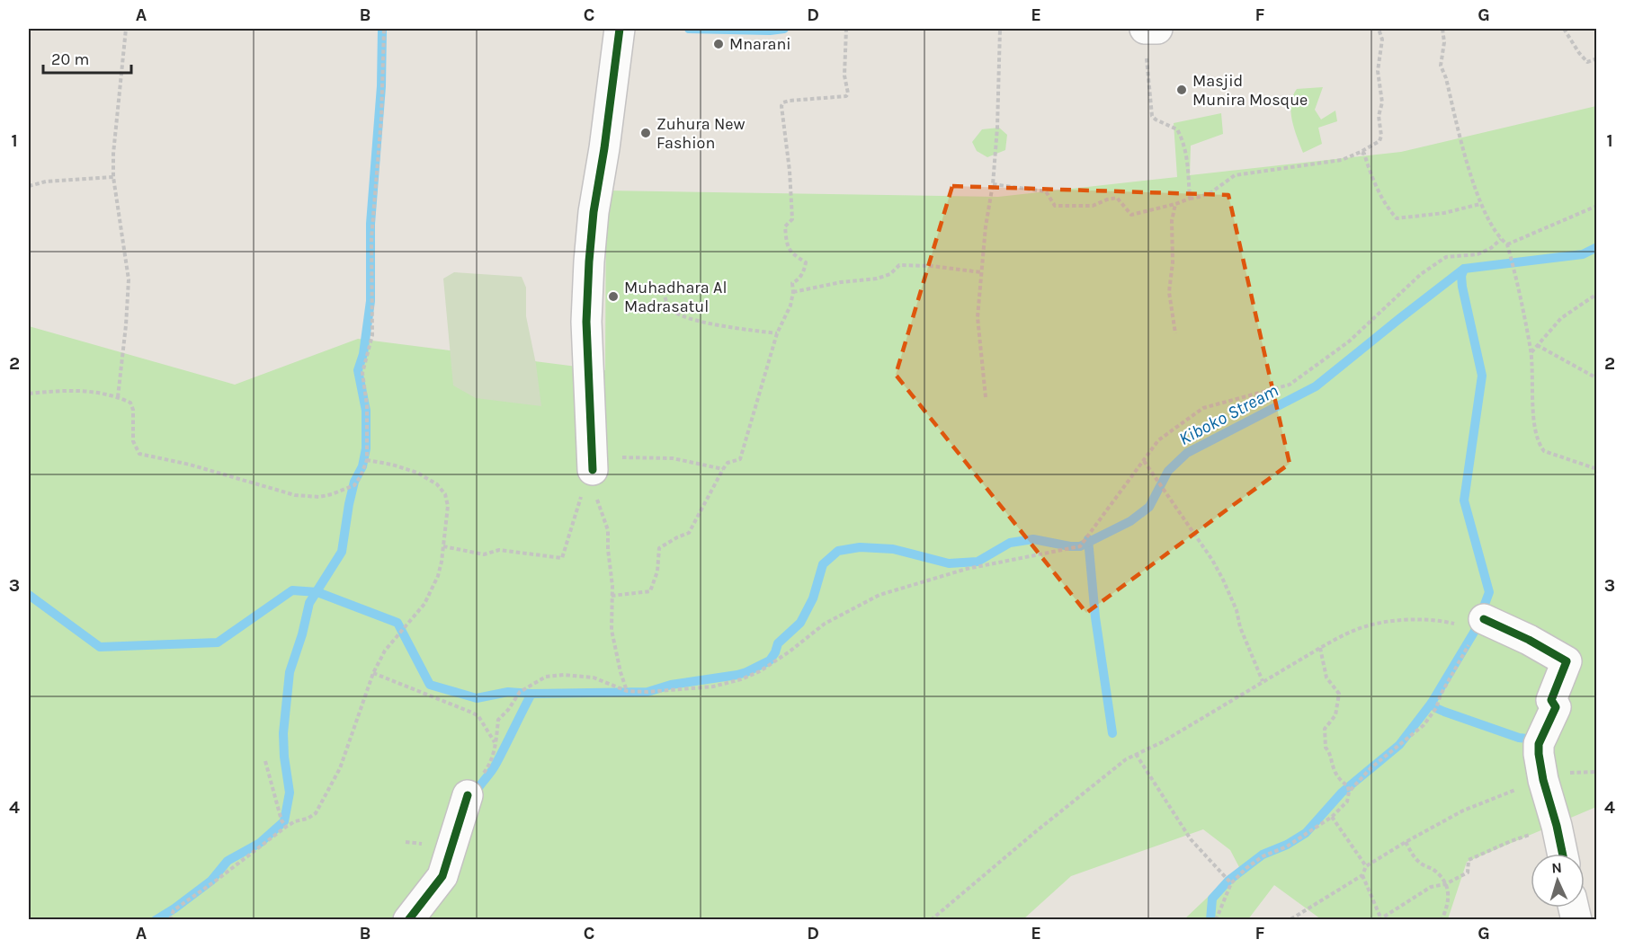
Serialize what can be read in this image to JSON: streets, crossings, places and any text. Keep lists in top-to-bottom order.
{
  "water": ["Kiboko Stream"],
  "places": [
    "Mnarani",
    "Masjid Munira Mosque",
    "Zuhura New Fashion",
    "Muhadhara Al Madrasatul"
  ],
  "scale_bar": "20 m",
  "north": "top",
  "grid": {
    "columns": [
      "A",
      "B",
      "C",
      "D",
      "E",
      "F",
      "G"
    ],
    "rows": [
      "1",
      "2",
      "3",
      "4"
    ]
  }
}
